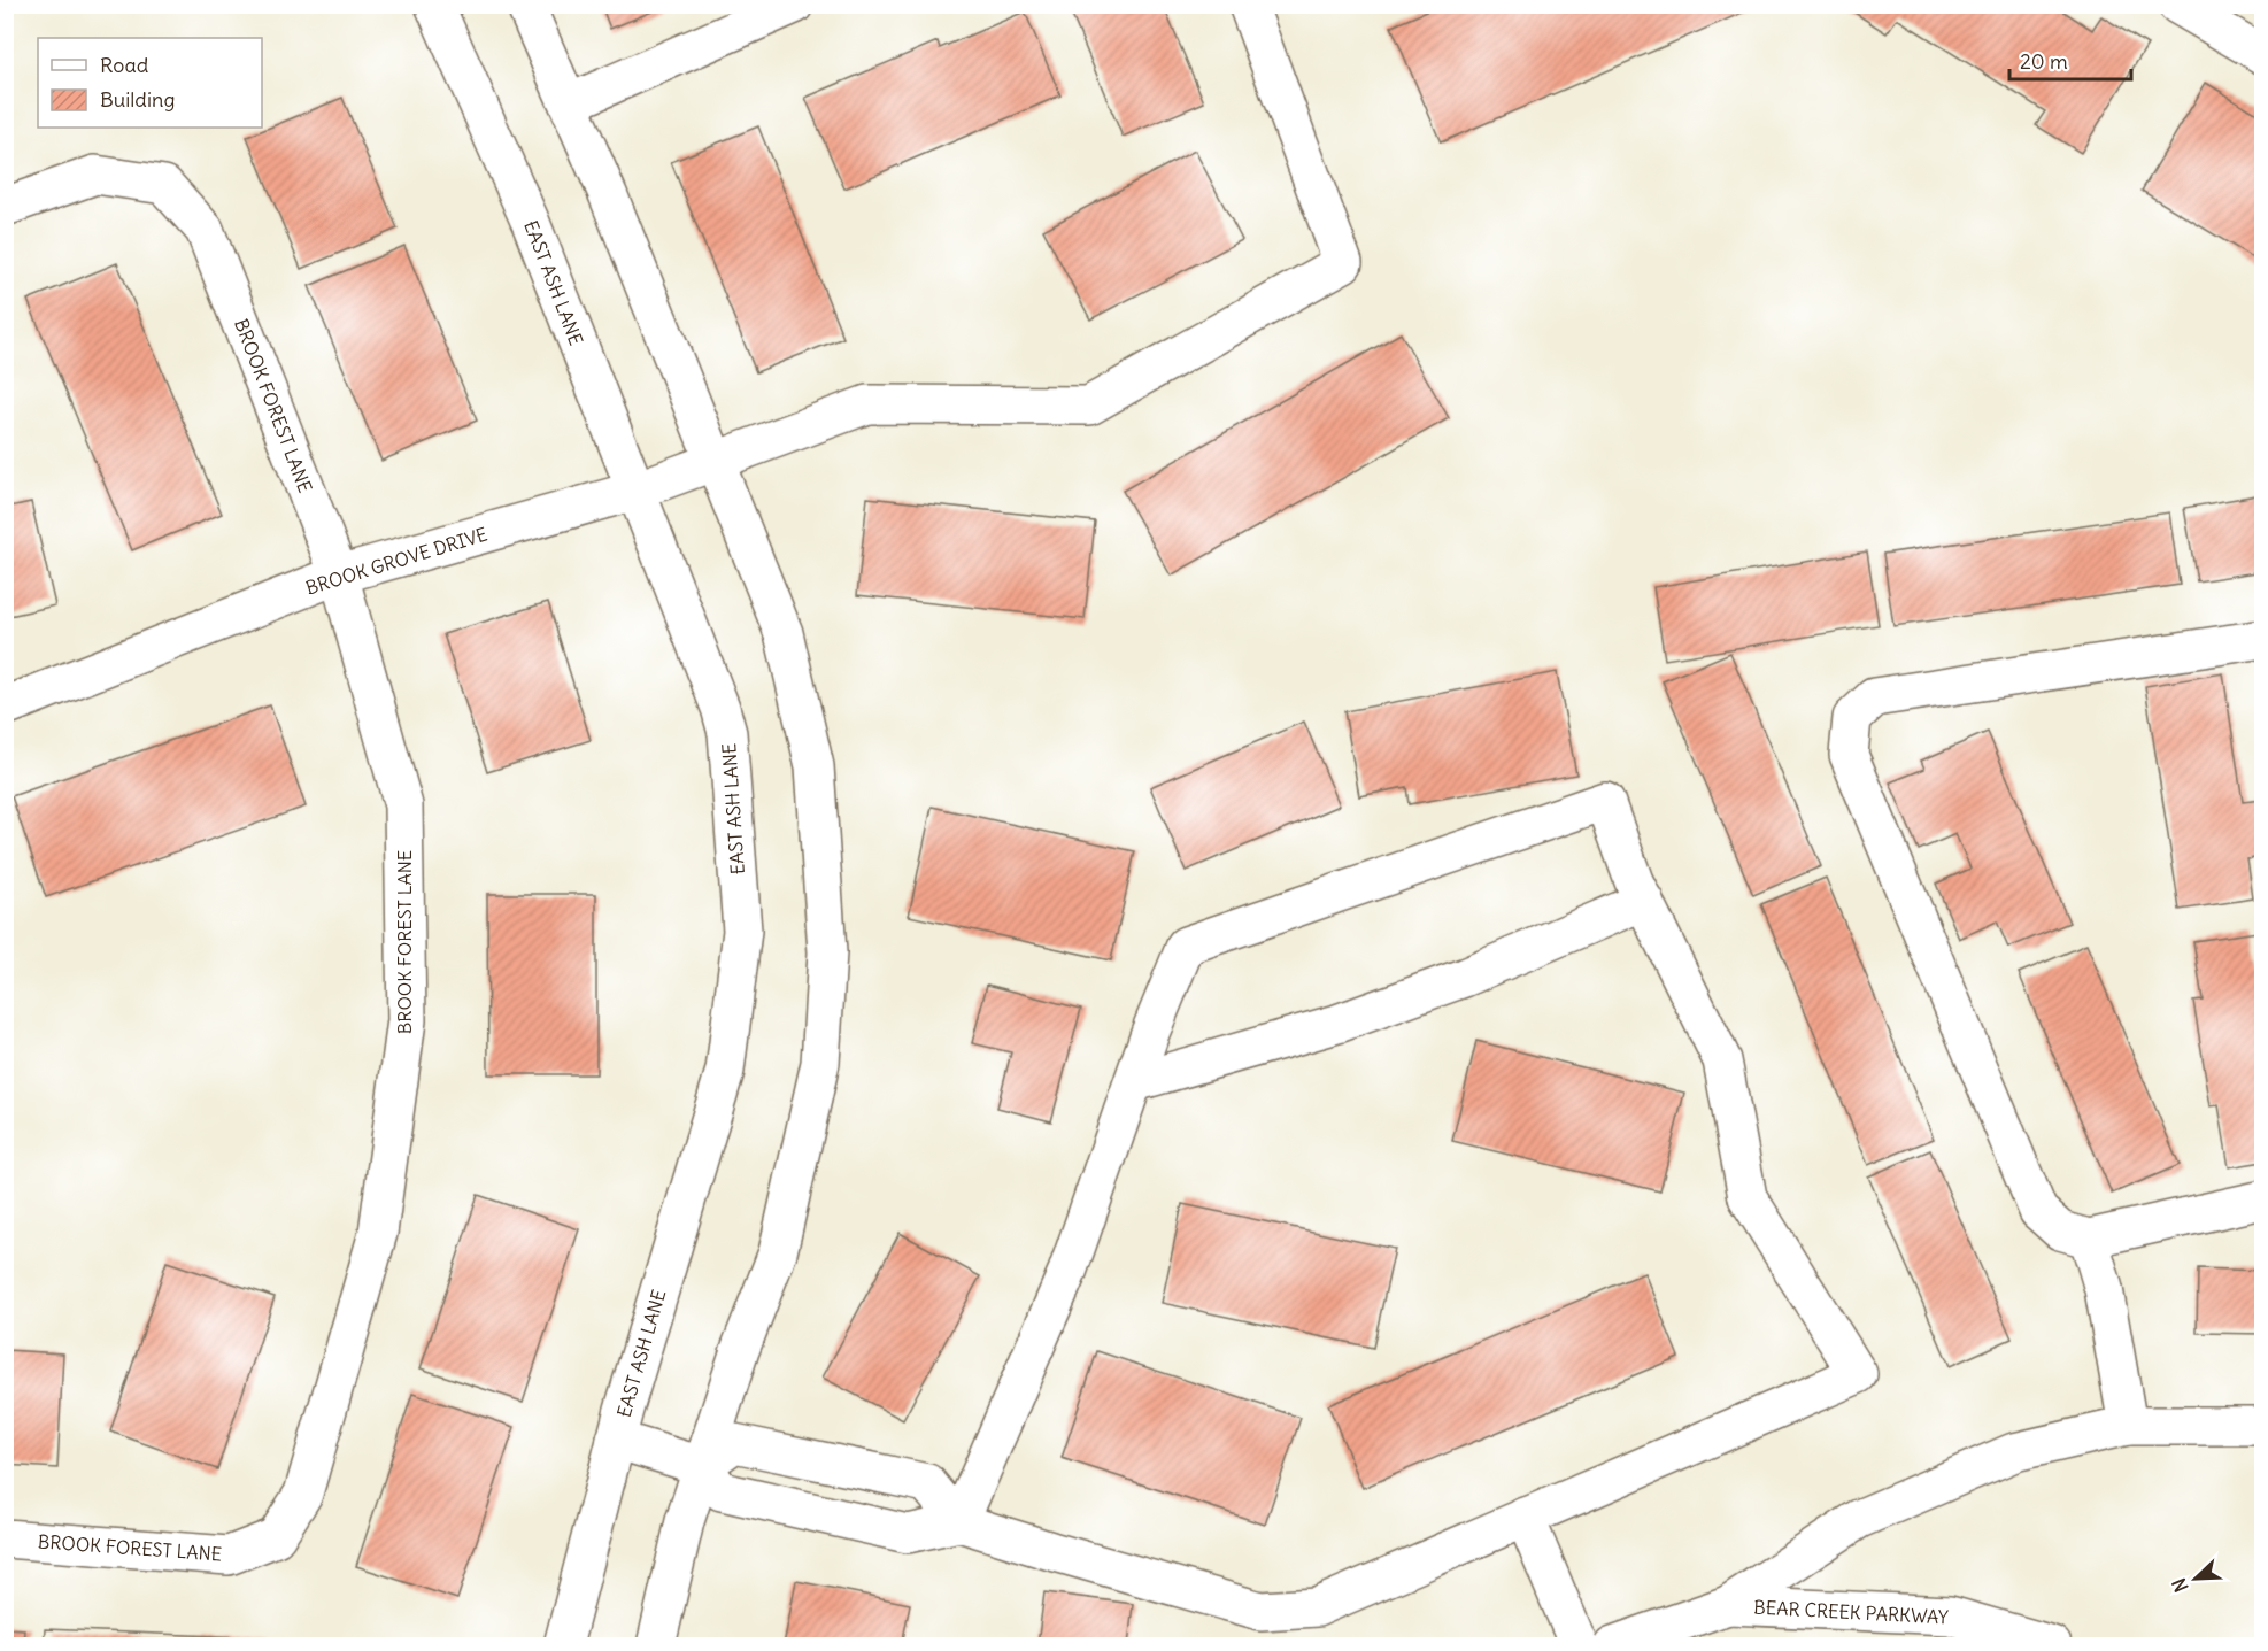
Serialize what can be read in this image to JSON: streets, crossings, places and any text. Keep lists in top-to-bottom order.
{
  "streets": {
    "street": [
      "EAST ASH LANE",
      "BROOK FOREST LANE",
      "BROOK GROVE DRIVE",
      "BEAR CREEK PARKWAY"
    ]
  },
  "crossings": [
    ["EAST ASH LANE", "BROOK GROVE DRIVE"],
    ["BROOK FOREST LANE", "BROOK GROVE DRIVE"]
  ],
  "legend": ["Road", "Building"],
  "scale_bar": "20 m",
  "north": "bottom left"
}
